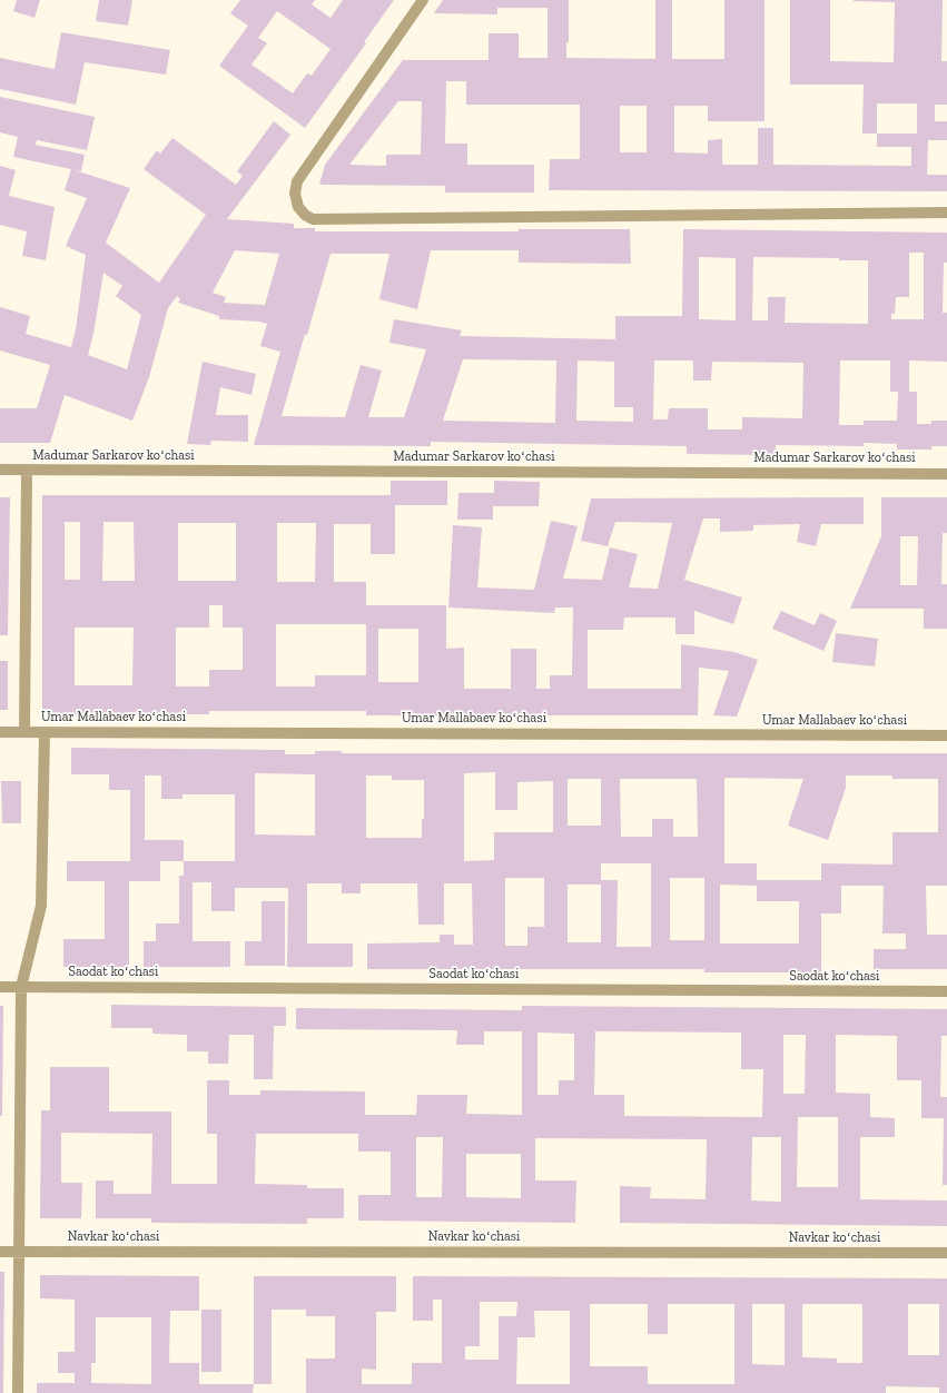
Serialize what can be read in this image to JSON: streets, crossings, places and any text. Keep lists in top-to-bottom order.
{
  "streets": {
    "street": [
      "Madumar Sarkarov koʻchasi",
      "Umar Mallabaev koʻchasi",
      "Saodat koʻchasi",
      "Navkar koʻchasi"
    ]
  }
}
